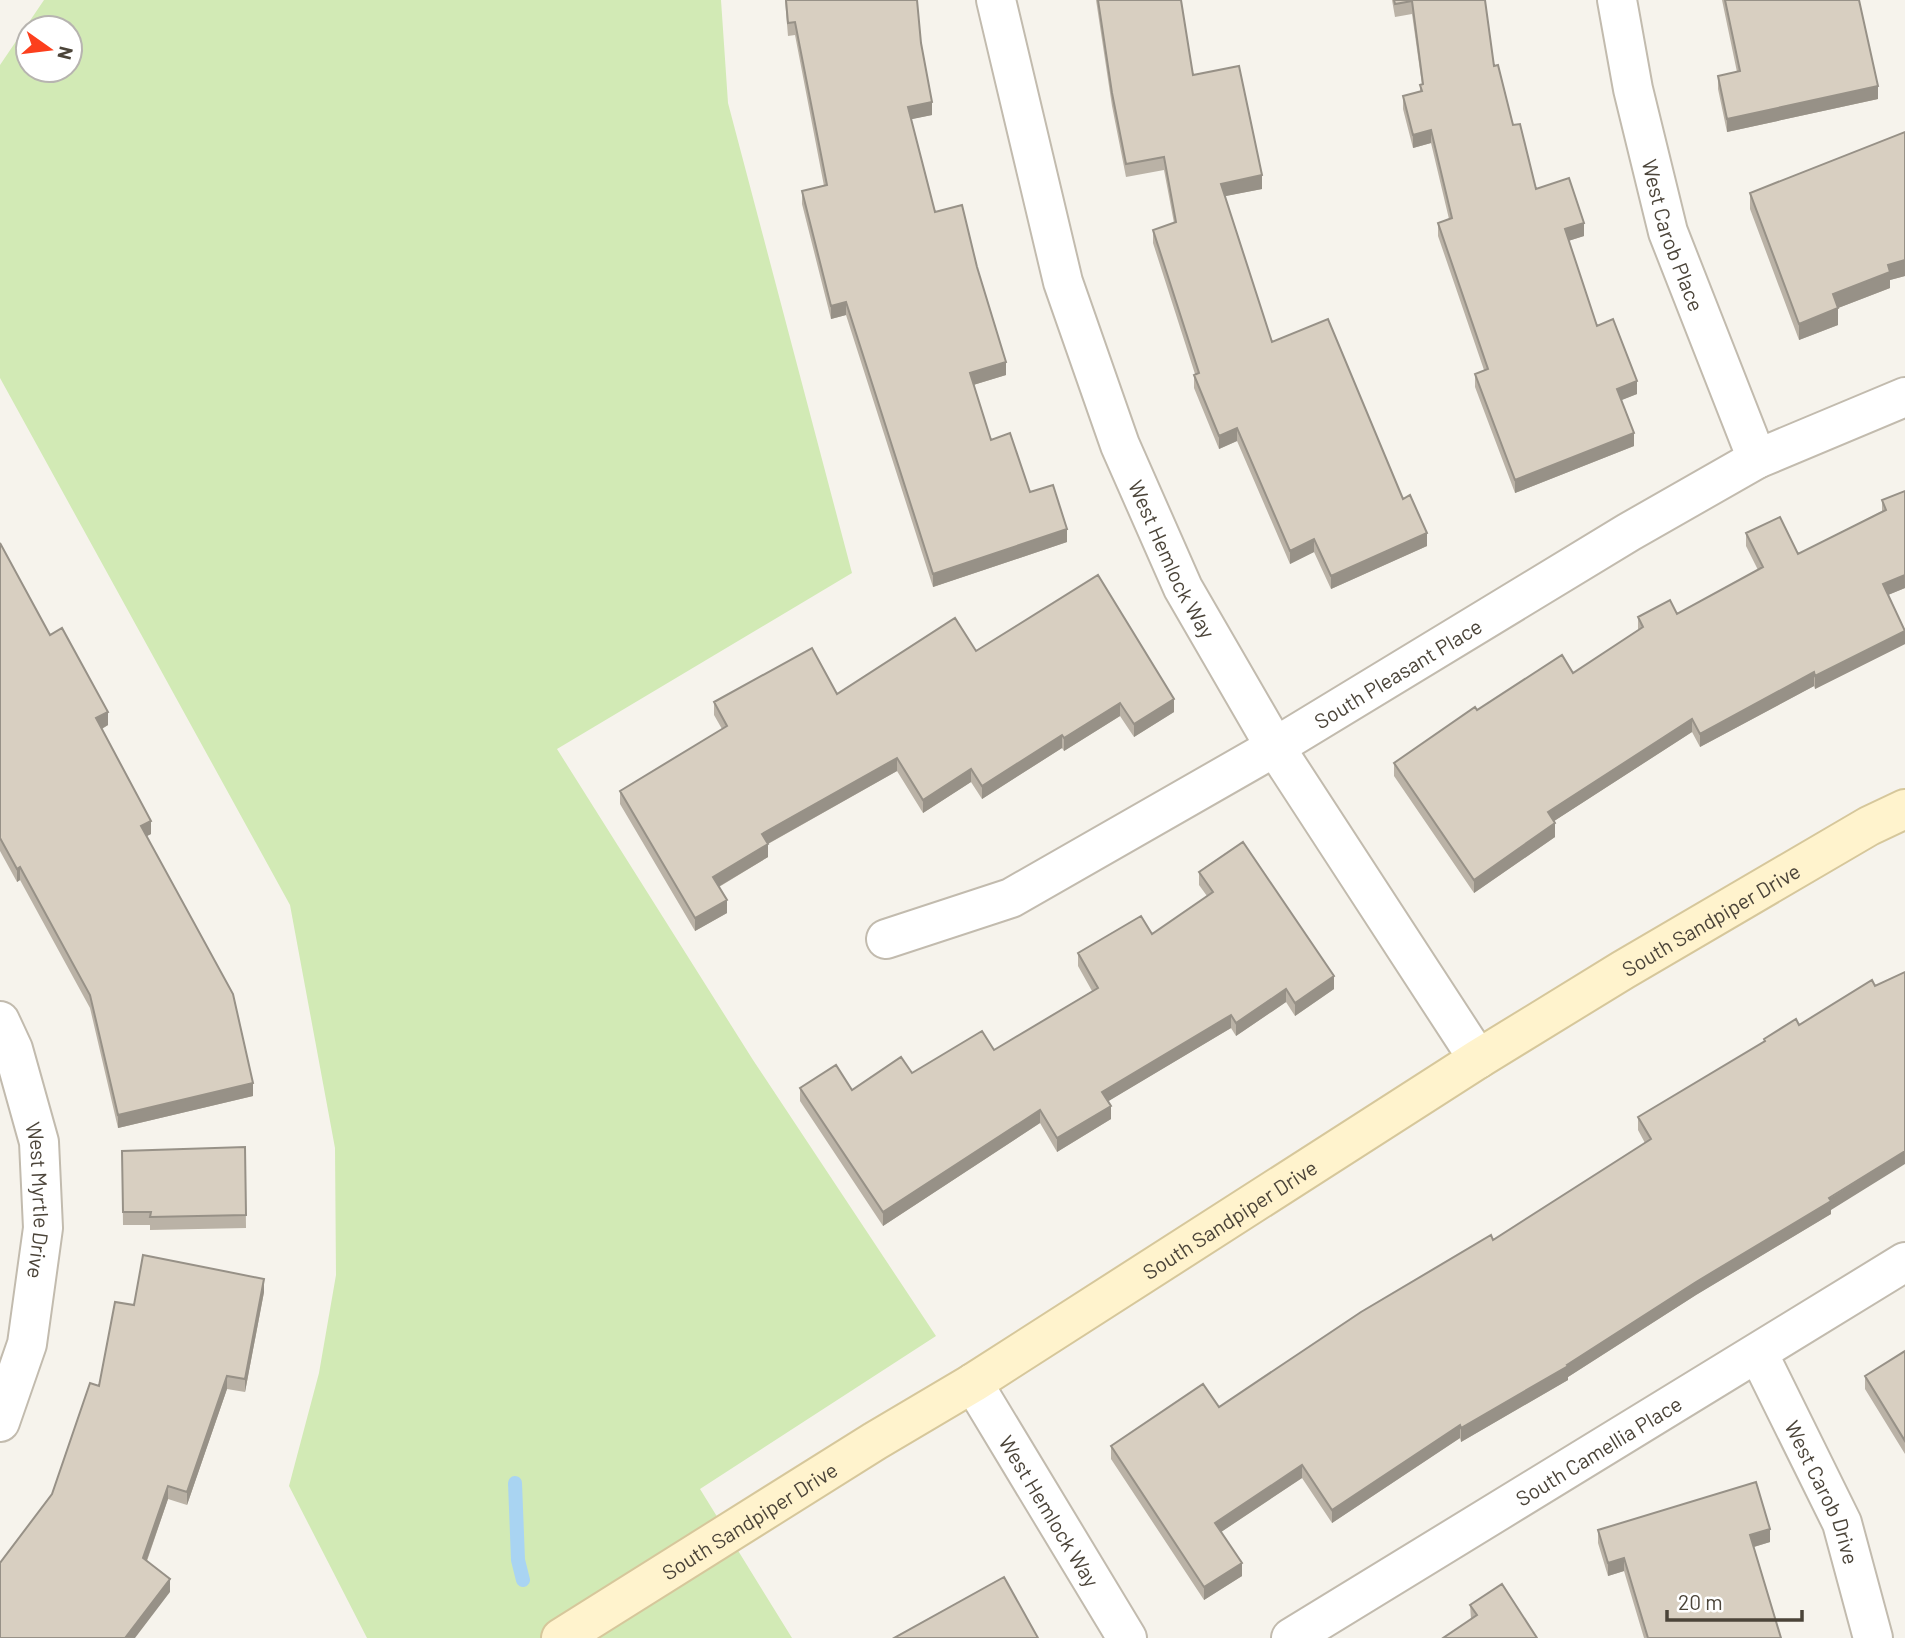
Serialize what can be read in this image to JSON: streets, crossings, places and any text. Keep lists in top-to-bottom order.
{
  "streets": {
    "street": [
      "West Carob Place",
      "West Hemlock Way",
      "South Pleasant Place",
      "South Sandpiper Drive",
      "West Myrtle Drive",
      "South Camellia Place",
      "West Carob Drive"
    ]
  },
  "crossings": [
    ["West Carob Place", "South Pleasant Place"],
    ["West Hemlock Way", "South Pleasant Place"],
    ["West Hemlock Way", "South Sandpiper Drive"],
    ["South Camellia Place", "West Carob Drive"]
  ],
  "scale_bar": "20 m",
  "north": "right"
}
